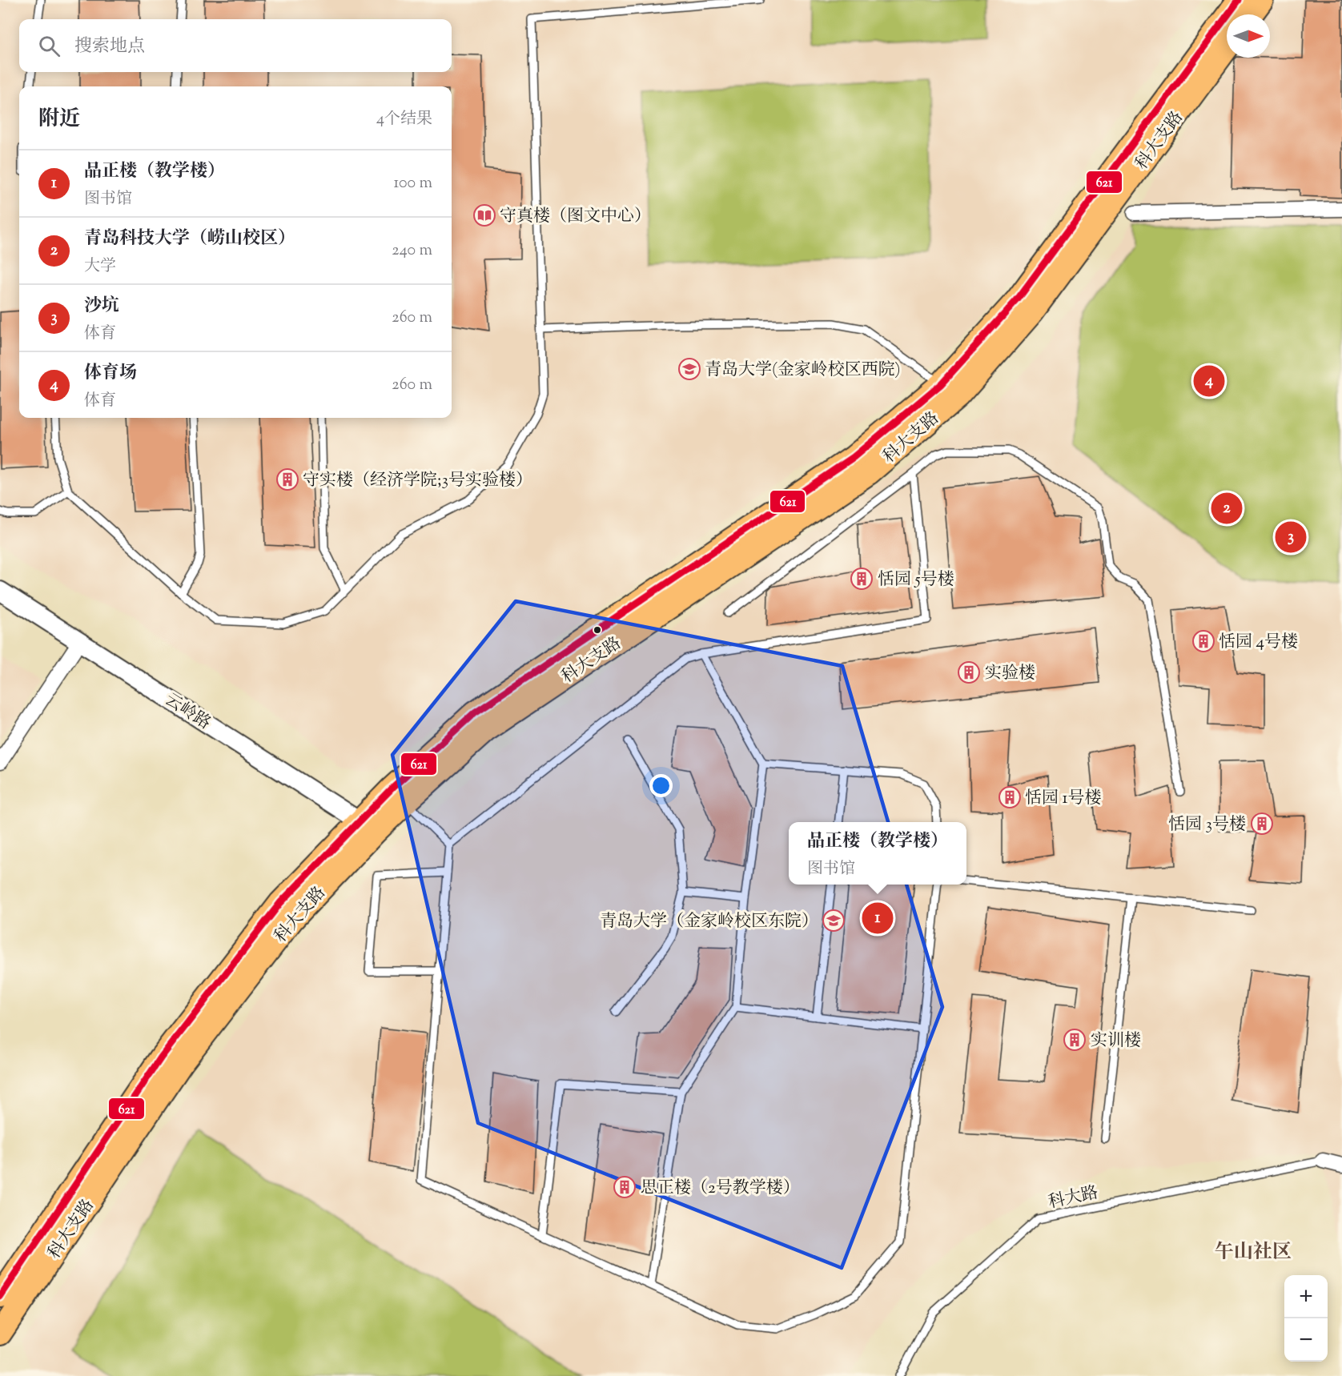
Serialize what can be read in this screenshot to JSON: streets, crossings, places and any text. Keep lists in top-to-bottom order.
{
  "streets": {
    "main road": ["科大支路"],
    "street": ["云岭路"],
    "lane": ["科大路"]
  },
  "crossings": [
    ["科大支路", "云岭路"]
  ],
  "districts": ["午山社区"],
  "places": {
    "library": ["守真楼（图文中心）"],
    "school or university": ["青岛大学(金家岭校区西院)", "青岛大学（金家岭校区东院）"],
    "building": [
      "守实楼（经济学院;3号实验楼）",
      "恬园 5号楼",
      "恬园 4号楼",
      "实验楼",
      "恬园 1号楼",
      "恬园 3号楼",
      "实训楼",
      "思正楼（2号教学楼）"
    ]
  },
  "lines": ["transit line 621"],
  "north": "right",
  "page": {
    "search": "搜索地点",
    "heading": ["附近", "4个结果"],
    "list": [
      {
        "mark": "1",
        "name": "品正楼（教学楼）",
        "note": "图书馆",
        "value": "100 m"
      },
      {
        "mark": "2",
        "name": "青岛科技大学（崂山校区）",
        "note": "大学",
        "value": "240 m"
      },
      {
        "mark": "3",
        "name": "沙坑",
        "note": "体育",
        "value": "260 m"
      },
      {
        "mark": "4",
        "name": "体育场",
        "note": "体育",
        "value": "260 m"
      }
    ],
    "pins": [
      "4",
      "2",
      "3",
      "1"
    ],
    "popup": ["品正楼（教学楼）", "图书馆"],
    "map_buttons": ["+", "−"]
  }
}
